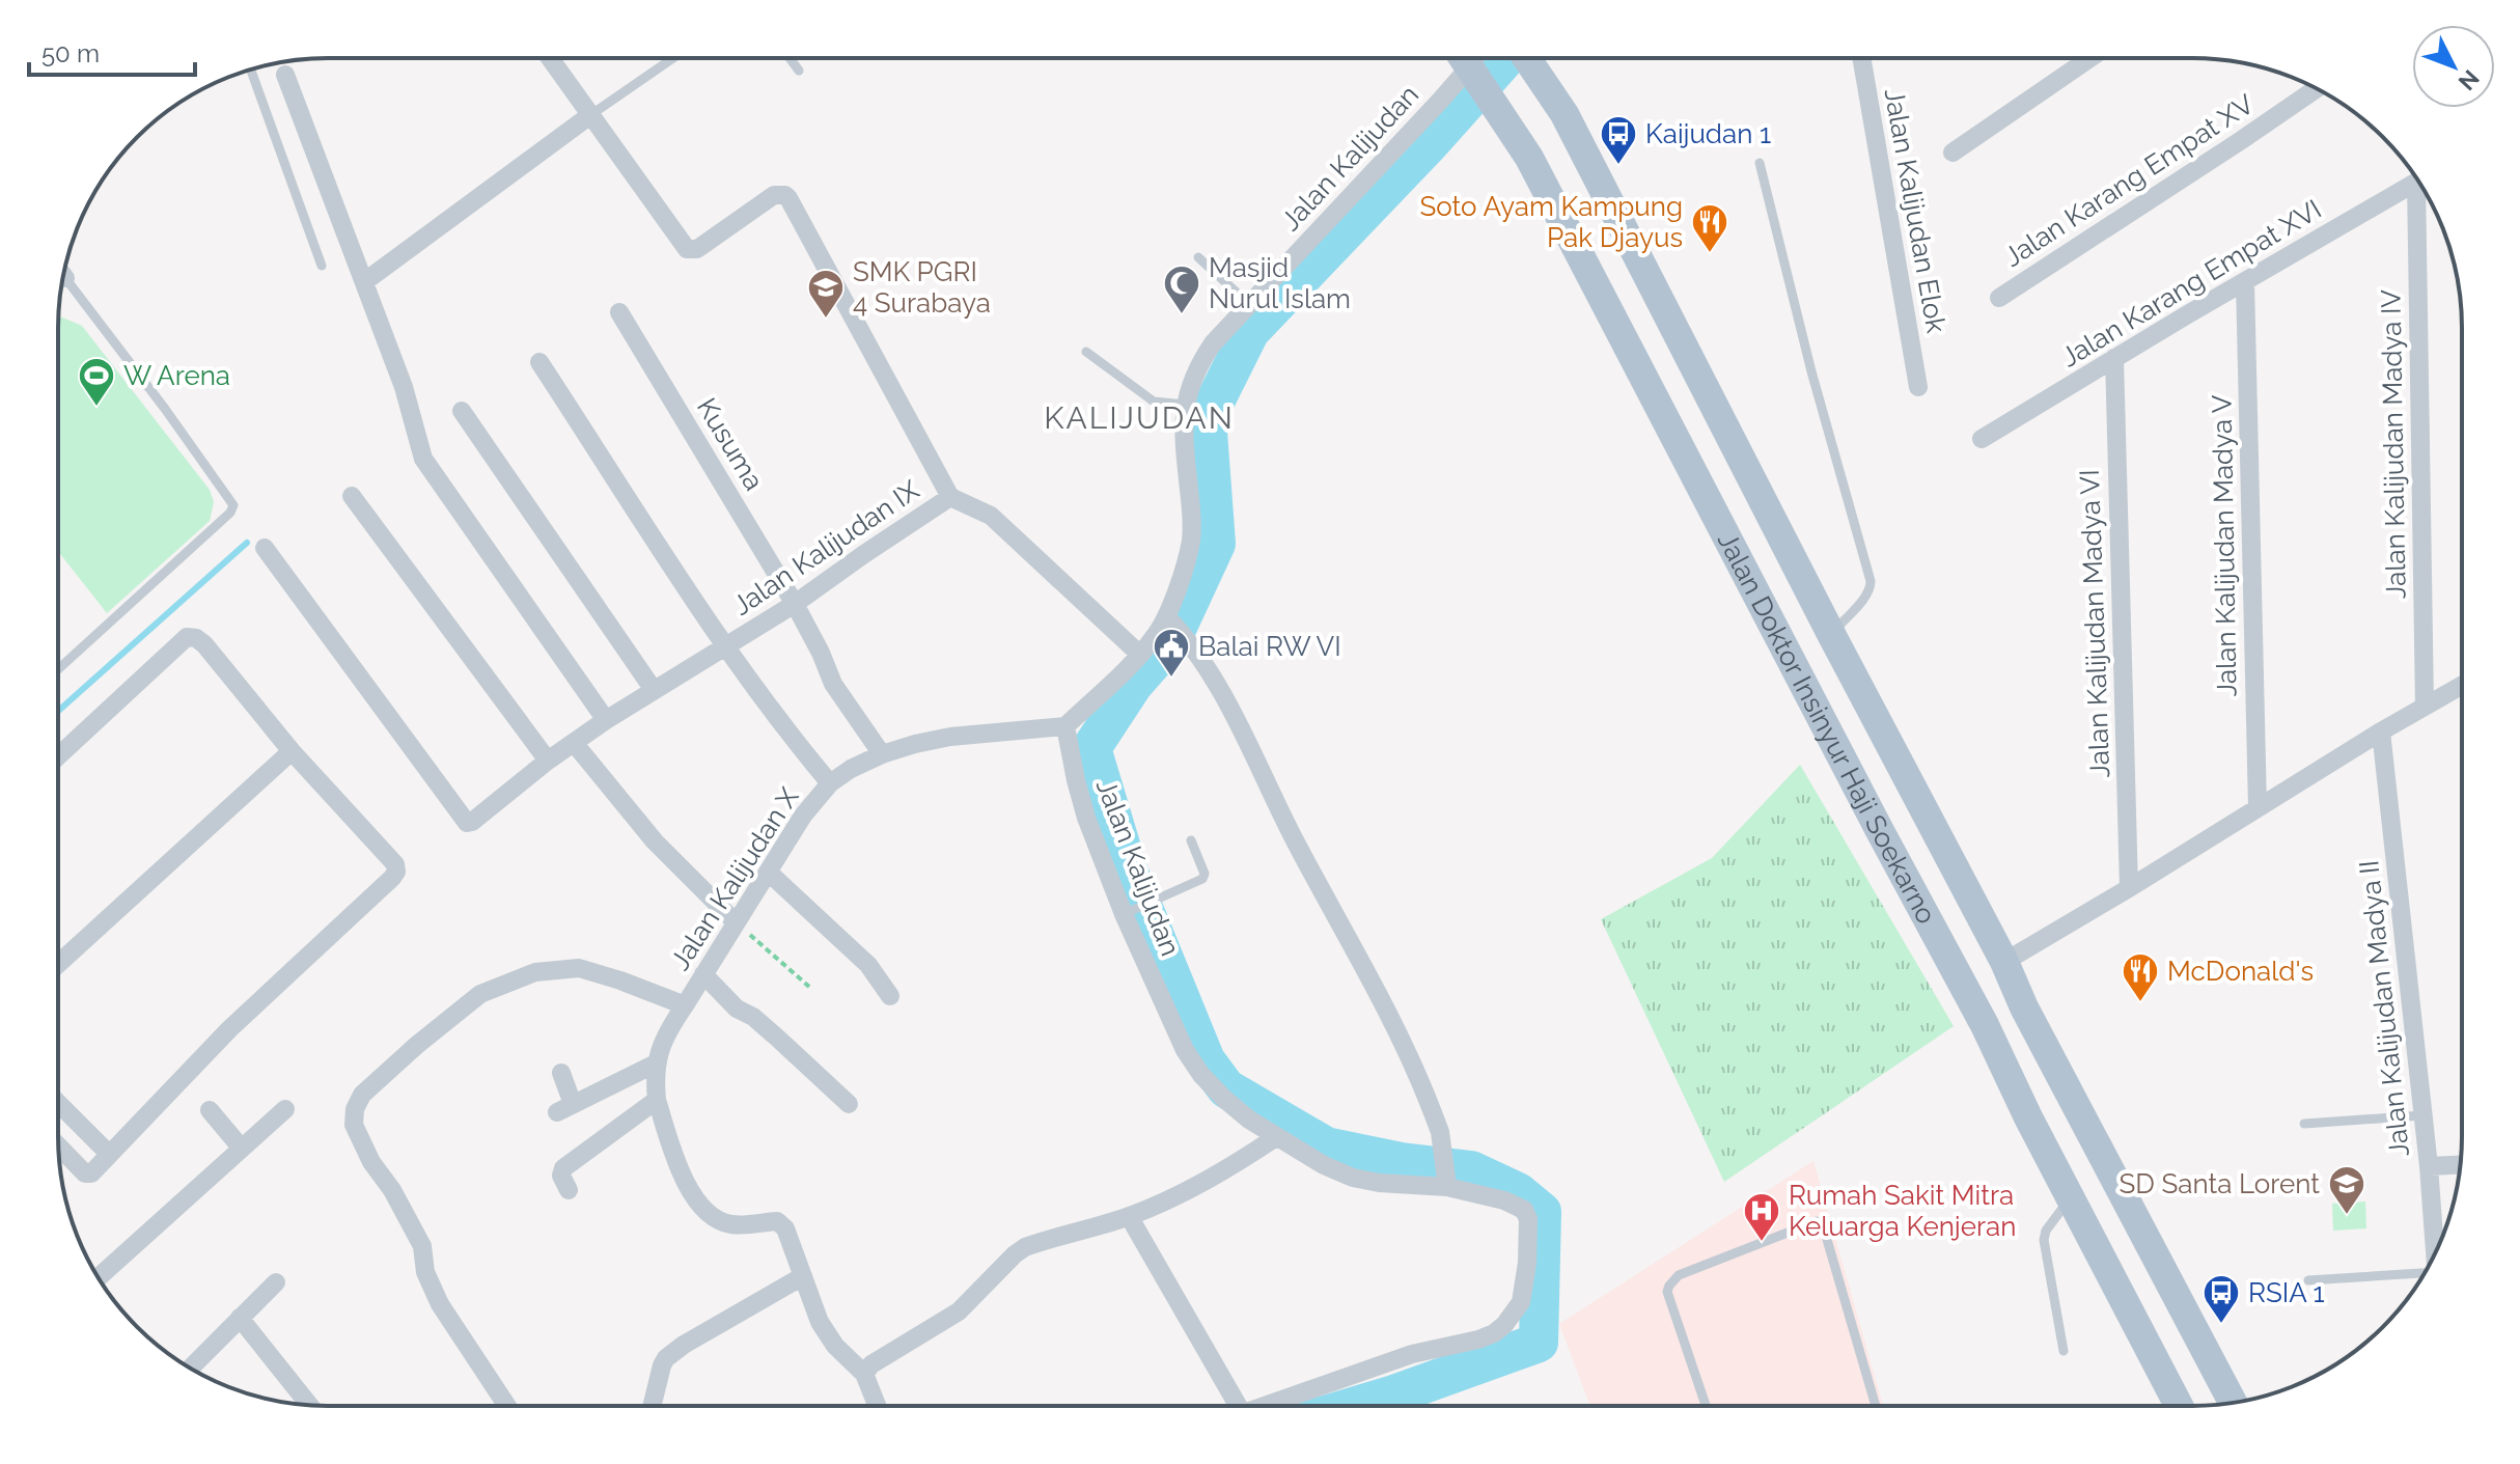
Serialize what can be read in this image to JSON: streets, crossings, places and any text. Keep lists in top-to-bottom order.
{
  "streets": {
    "main road": ["Jalan Doktor Insinyur Haji Soekarno"],
    "street": [
      "Jalan Kalijudan",
      "Jalan Karang Empat XV",
      "Jalan Kalijudan Elok",
      "Jalan Karang Empat XVI",
      "Kusuma",
      "Jalan Kalijudan Madya IV",
      "Jalan Kalijudan Madya V",
      "Jalan Kalijudan IX",
      "Jalan Kalijudan Madya VI",
      "Jalan Kalijudan X",
      "Jalan Kalijudan Madya II"
    ]
  },
  "crossings": [
    ["Jalan Kalijudan", "Jalan Kalijudan IX"],
    ["Jalan Kalijudan", "Jalan Doktor Insinyur Haji Soekarno"],
    ["Jalan Kalijudan", "Jalan Kalijudan X"],
    ["Jalan Karang Empat XVI", "Jalan Kalijudan Madya V"],
    ["Jalan Karang Empat XVI", "Jalan Kalijudan Madya VI"],
    ["Kusuma", "Jalan Kalijudan IX"],
    ["Kusuma", "Jalan Kalijudan X"]
  ],
  "districts": ["KALIJUDAN"],
  "places": {
    "bus stop": ["Kaijudan 1", "RSIA 1"],
    "restaurant": ["Soto Ayam Kampung Pak Djayus", "McDonald's"],
    "mosque": ["Masjid Nurul Islam"],
    "school or university": ["SMK PGRI 4 Surabaya", "SD Santa Lorent"],
    "sports": ["W Arena"],
    "public building": ["Balai RW VI"],
    "hospital": ["Rumah Sakit Mitra Keluarga Kenjeran"]
  },
  "scale_bar": "50 m",
  "north": "bottom right"
}
